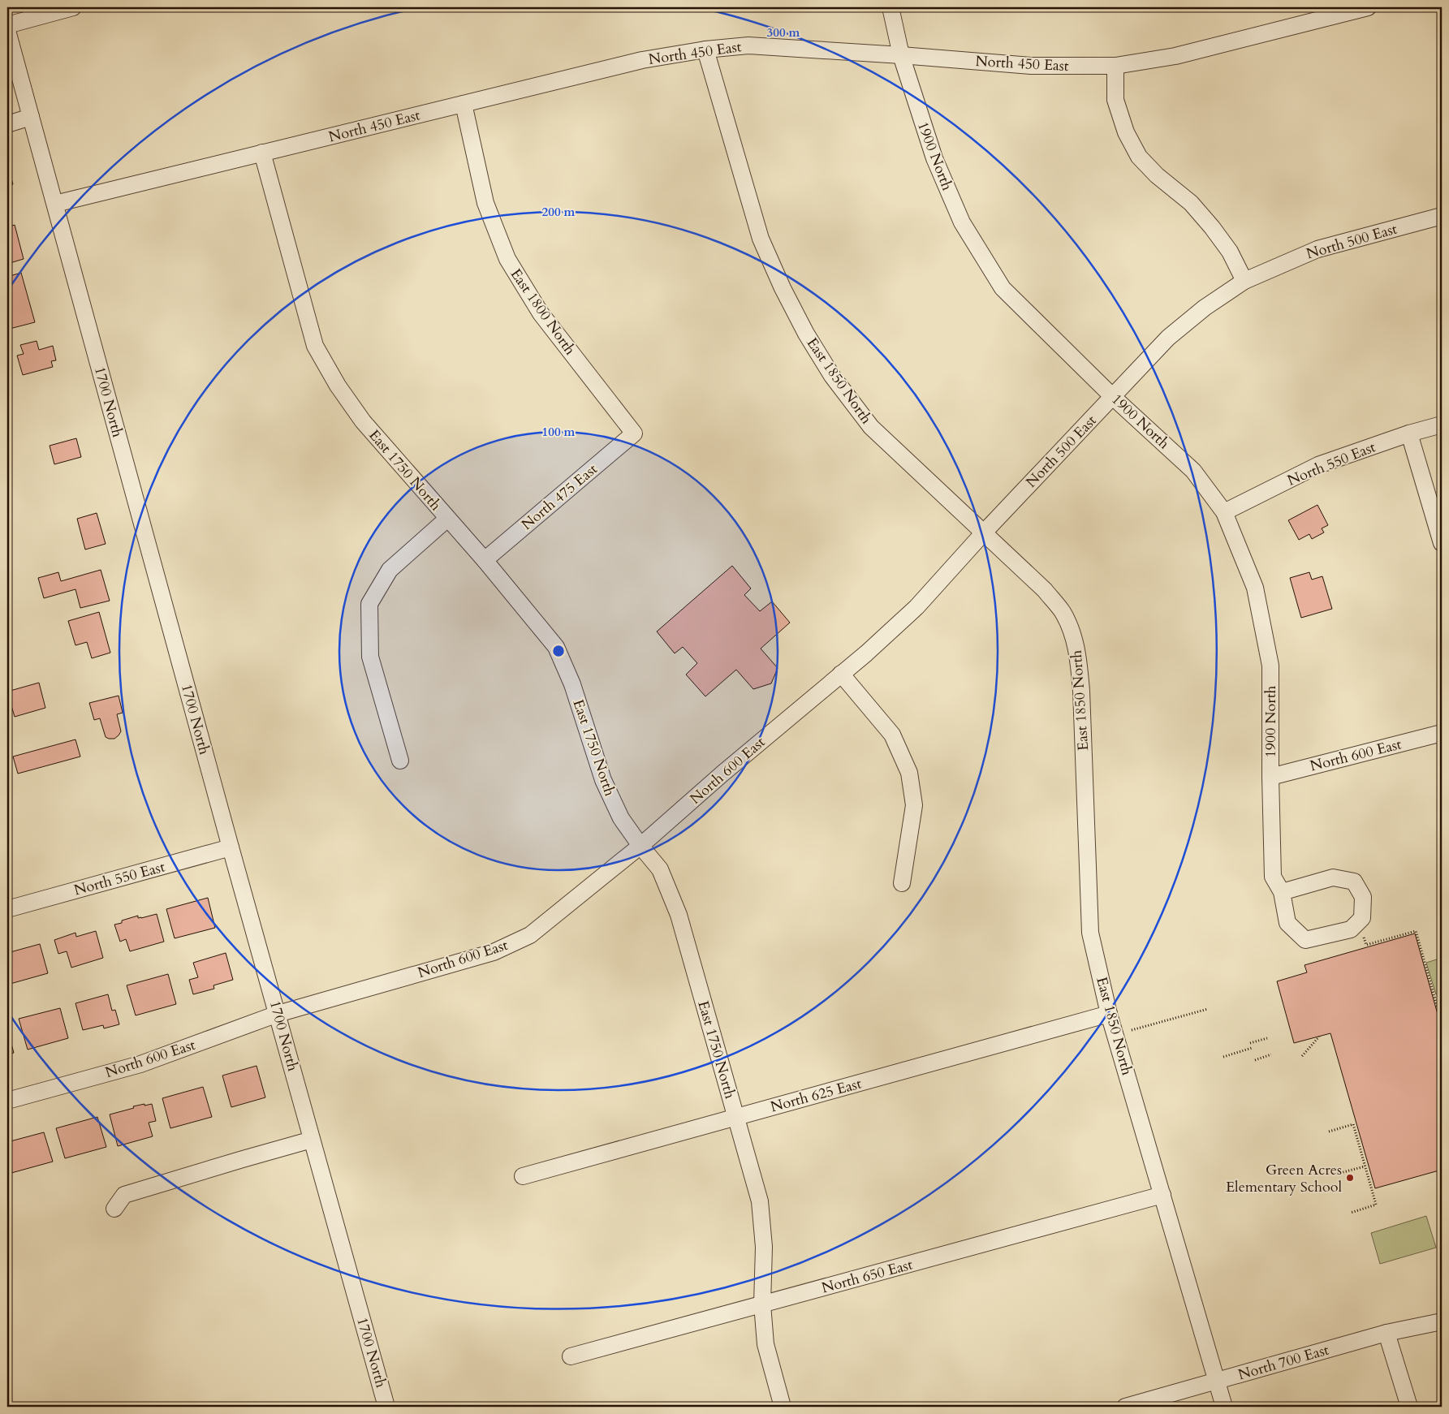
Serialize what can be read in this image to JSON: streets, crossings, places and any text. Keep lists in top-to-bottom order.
{
  "streets": {
    "street": [
      "North 450 East",
      "1900 North",
      "North 500 East",
      "East 1800 North",
      "East 1850 North",
      "1700 North",
      "North 550 East",
      "East 1750 North",
      "North 475 East",
      "North 600 East",
      "North 625 East",
      "North 650 East",
      "North 700 East"
    ]
  },
  "crossings": [
    ["North 450 East", "1900 North"],
    ["North 450 East", "East 1800 North"],
    ["North 450 East", "East 1850 North"],
    ["North 450 East", "1700 North"],
    ["North 450 East", "East 1750 North"],
    ["1900 North", "North 500 East"],
    ["1900 North", "North 550 East"],
    ["1900 North", "North 600 East"],
    ["North 500 East", "East 1850 North"],
    ["North 500 East", "North 600 East"],
    ["East 1800 North", "North 475 East"],
    ["East 1850 North", "North 625 East"],
    ["East 1850 North", "North 650 East"],
    ["East 1850 North", "North 700 East"],
    ["1700 North", "North 550 East"],
    ["1700 North", "North 600 East"],
    ["East 1750 North", "North 475 East"],
    ["East 1750 North", "North 600 East"],
    ["East 1750 North", "North 625 East"],
    ["East 1750 North", "North 650 East"]
  ],
  "places": ["Green Acres Elementary School"],
  "rings": ["300 m", "200 m", "100 m"]
}
